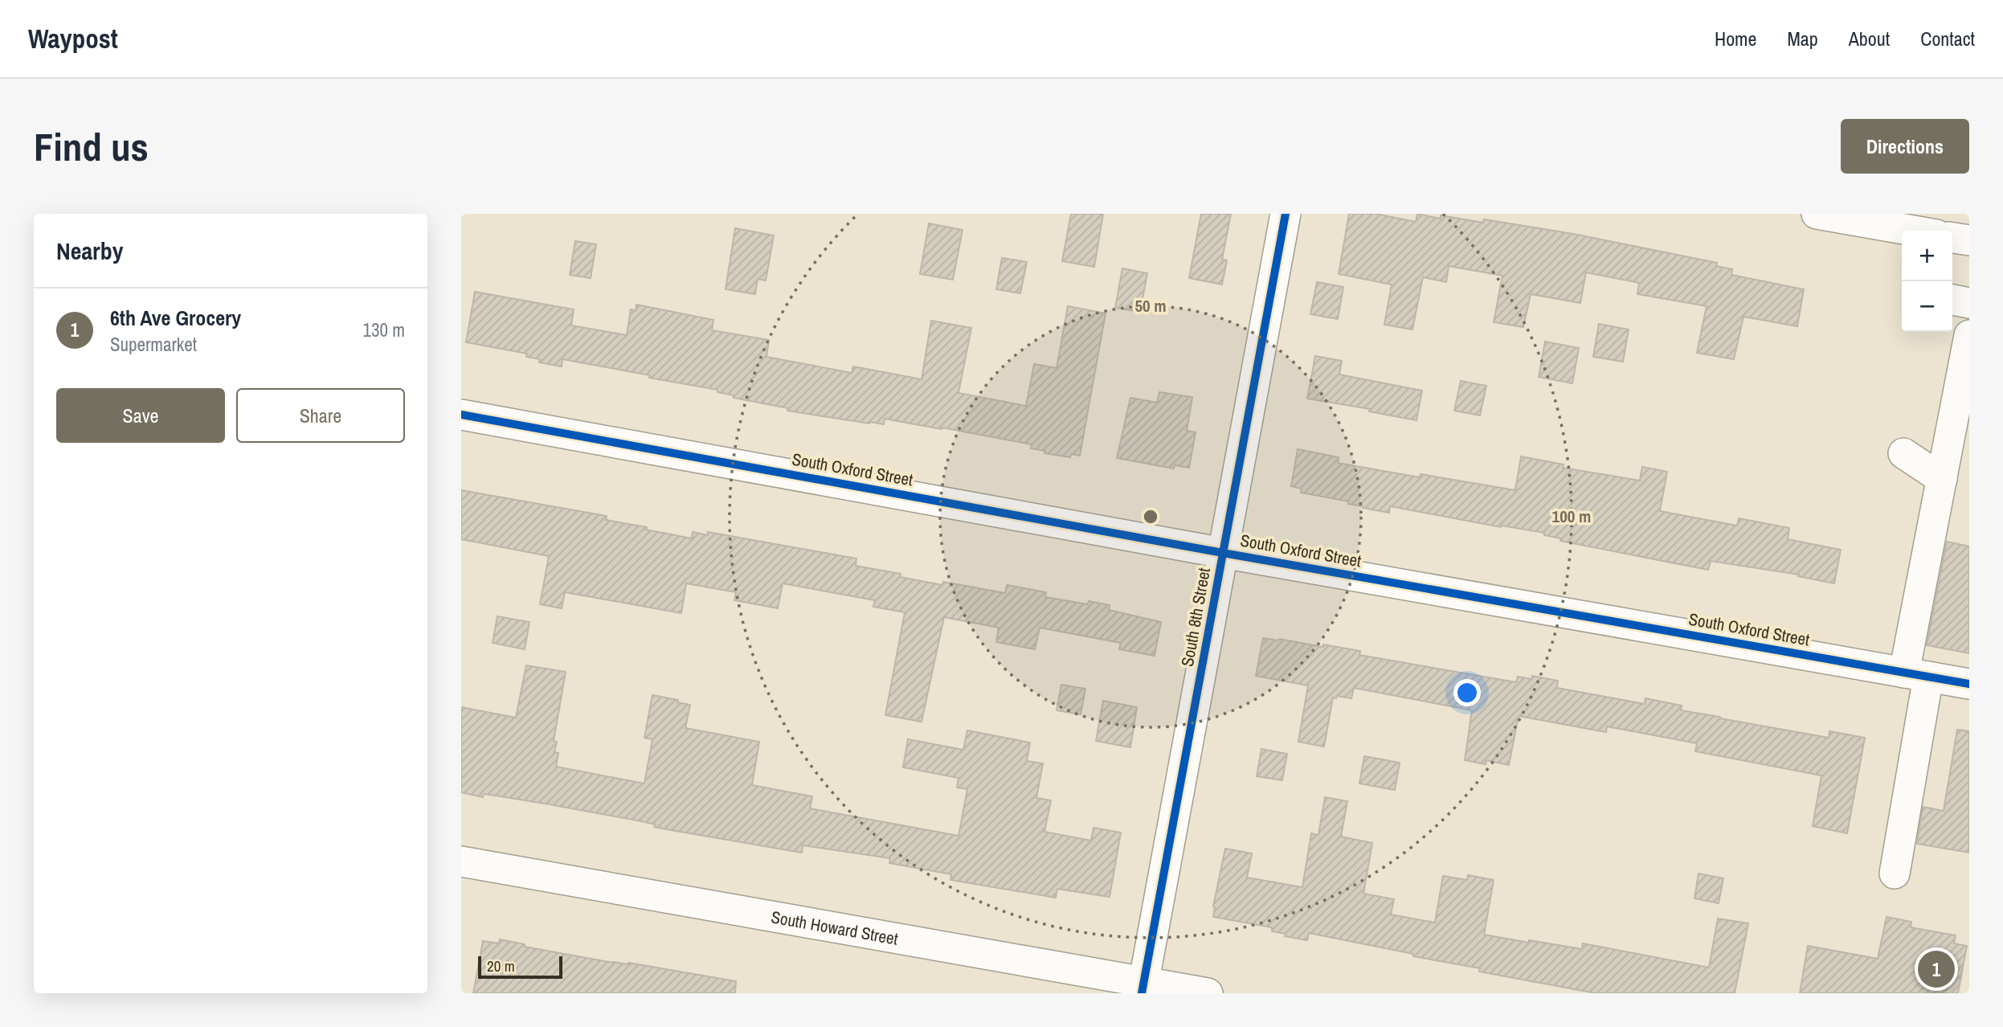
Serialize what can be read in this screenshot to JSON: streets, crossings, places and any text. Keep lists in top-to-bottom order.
{
  "streets": {
    "street": ["South Oxford Street", "South 8th Street", "South Howard Street"]
  },
  "crossings": [
    ["South Oxford Street", "South 8th Street"],
    ["South 8th Street", "South Howard Street"]
  ],
  "scale_bar": "20 m",
  "page": {
    "header": "Waypost",
    "nav": [
      "Home",
      "Map",
      "About",
      "Contact"
    ],
    "buttons": [
      "Directions",
      ["Save", "Share"]
    ],
    "title": "Find us",
    "heading": "Nearby",
    "map_buttons": ["+", "−"],
    "list": [
      {
        "mark": "1",
        "name": "6th Ave Grocery",
        "note": "Supermarket",
        "value": "130 m"
      }
    ],
    "pins": "1",
    "scale": "20 m"
  },
  "rings": ["50 m", "100 m"]
}
